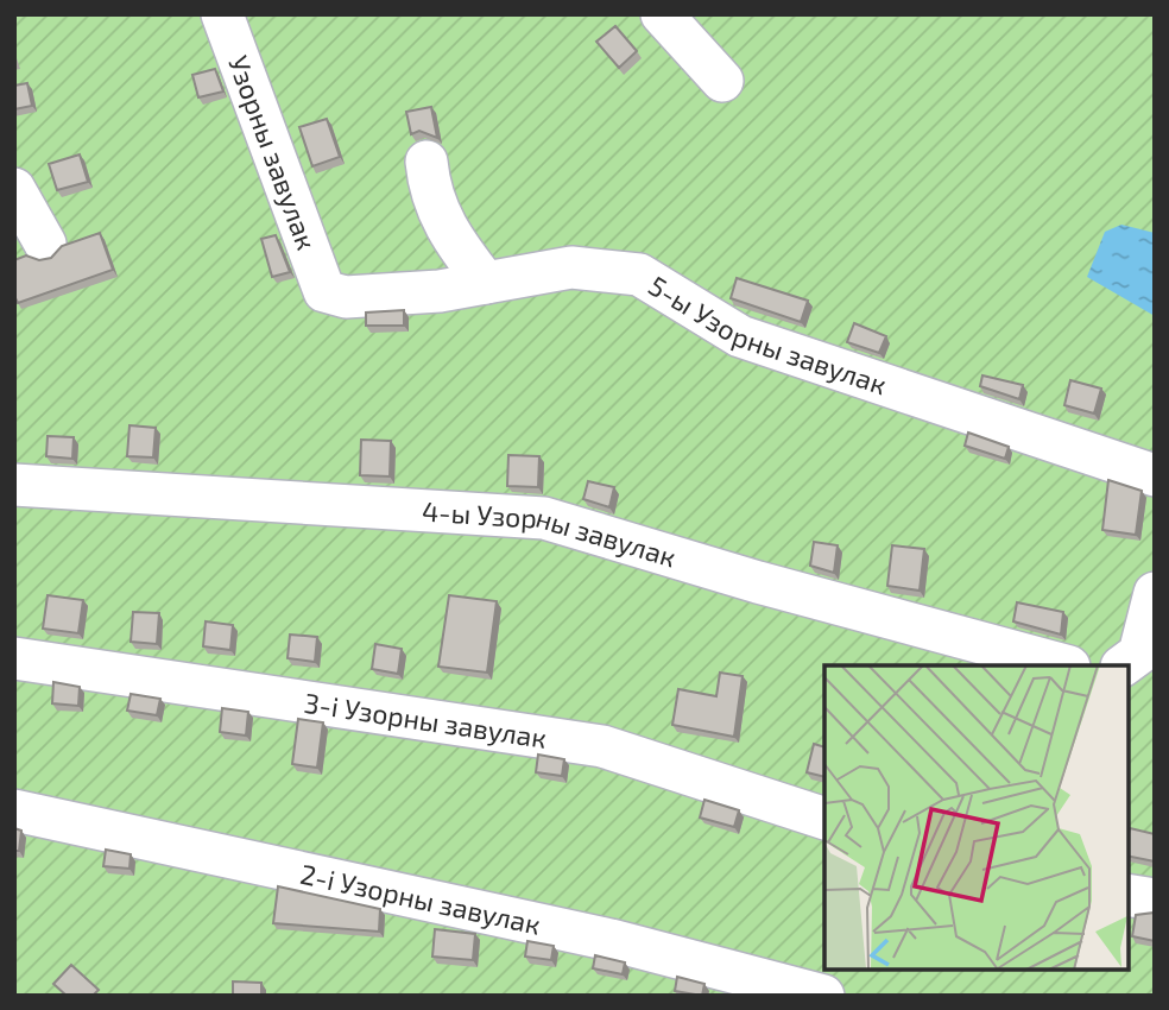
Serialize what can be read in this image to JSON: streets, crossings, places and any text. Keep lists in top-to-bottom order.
{
  "streets": {
    "lane": [
      "Узорны завулак",
      "5-ы Узорны завулак",
      "4-ы Узорны завулак",
      "3-і Узорны завулак",
      "2-і Узорны завулак"
    ]
  },
  "crossings": [
    ["Узорны завулак", "5-ы Узорны завулак"]
  ]
}
